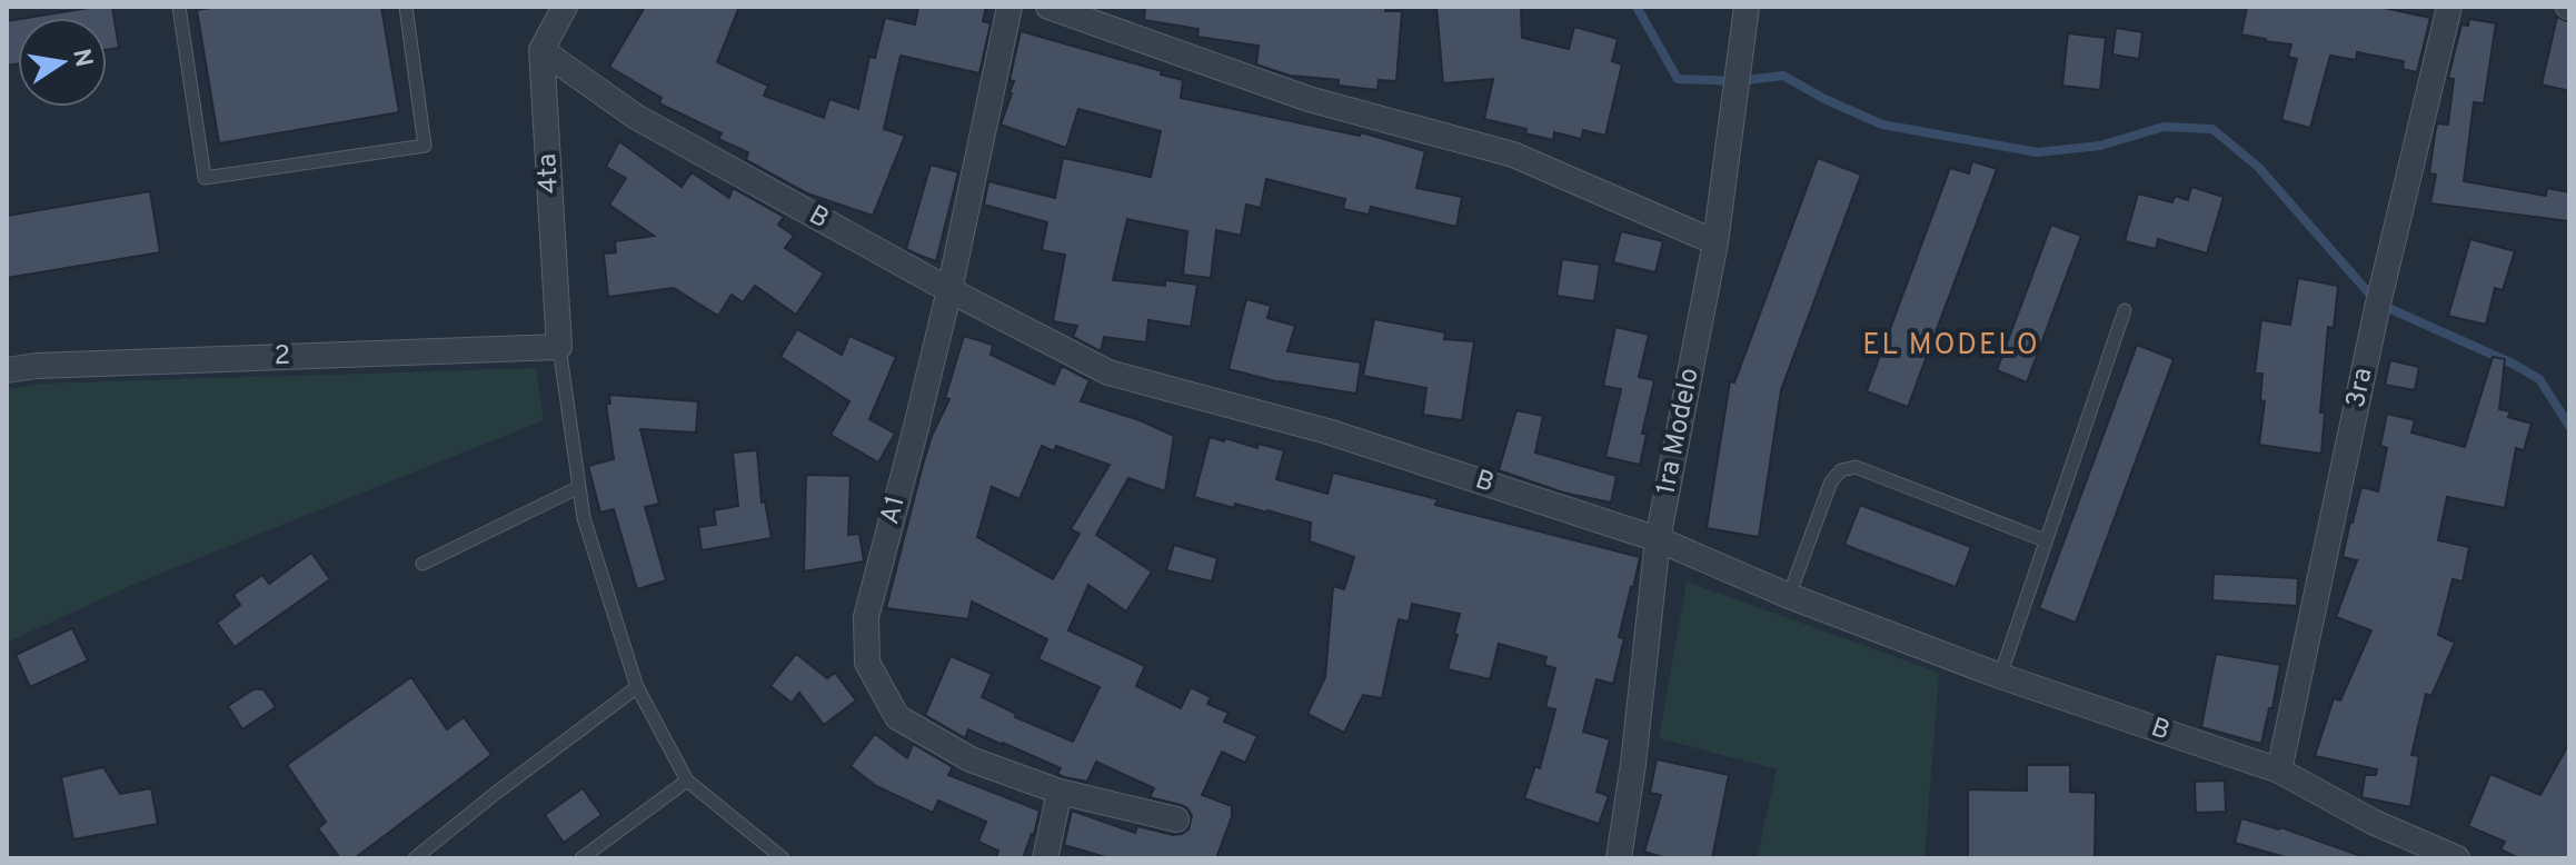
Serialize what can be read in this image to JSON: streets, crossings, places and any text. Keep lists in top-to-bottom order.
{
  "streets": {
    "street": [
      "4ta",
      "B",
      "2",
      "3ra",
      "1ra Modelo",
      "A1"
    ]
  },
  "crossings": [
    ["4ta", "B"],
    ["4ta", "2"],
    ["B", "3ra"],
    ["B", "1ra Modelo"],
    ["B", "A1"]
  ],
  "districts": ["EL MODELO"],
  "north": "right"
}
